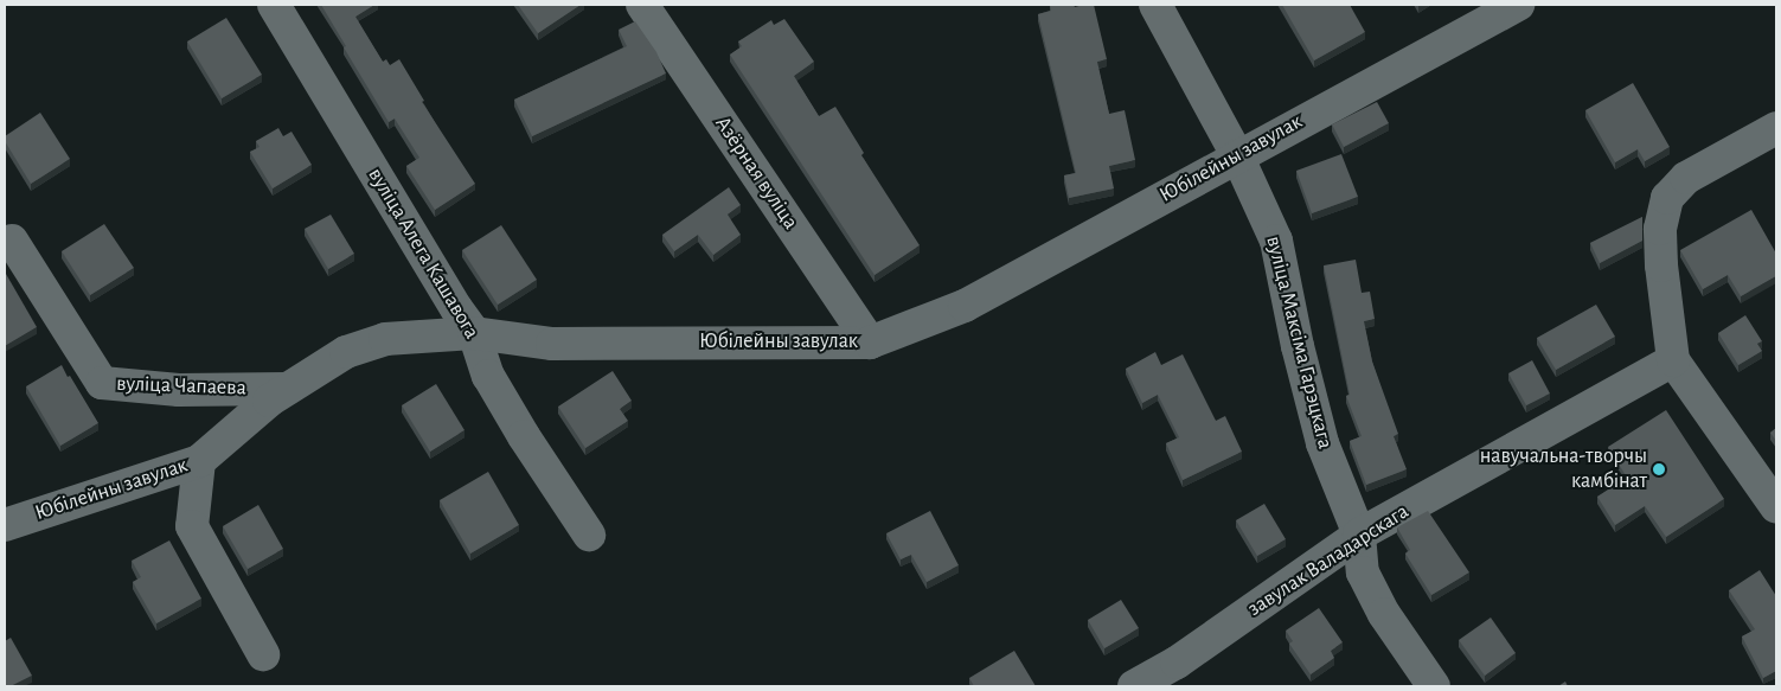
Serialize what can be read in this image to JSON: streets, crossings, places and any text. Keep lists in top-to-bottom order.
{
  "streets": {
    "street": [
      "Юбілейны завулак",
      "Азёрная вуліца",
      "вуліца Алега Кашавога",
      "вуліца Максіма Гарэцкага",
      "вуліца Чапаева",
      "завулак Валадарскага"
    ]
  },
  "crossings": [
    ["Юбілейны завулак", "Азёрная вуліца"],
    ["Юбілейны завулак", "вуліца Алега Кашавога"],
    ["Юбілейны завулак", "вуліца Максіма Гарэцкага"],
    ["Юбілейны завулак", "вуліца Чапаева"],
    ["вуліца Максіма Гарэцкага", "завулак Валадарскага"]
  ],
  "places": ["навучальна-творчы камбінат"]
}
